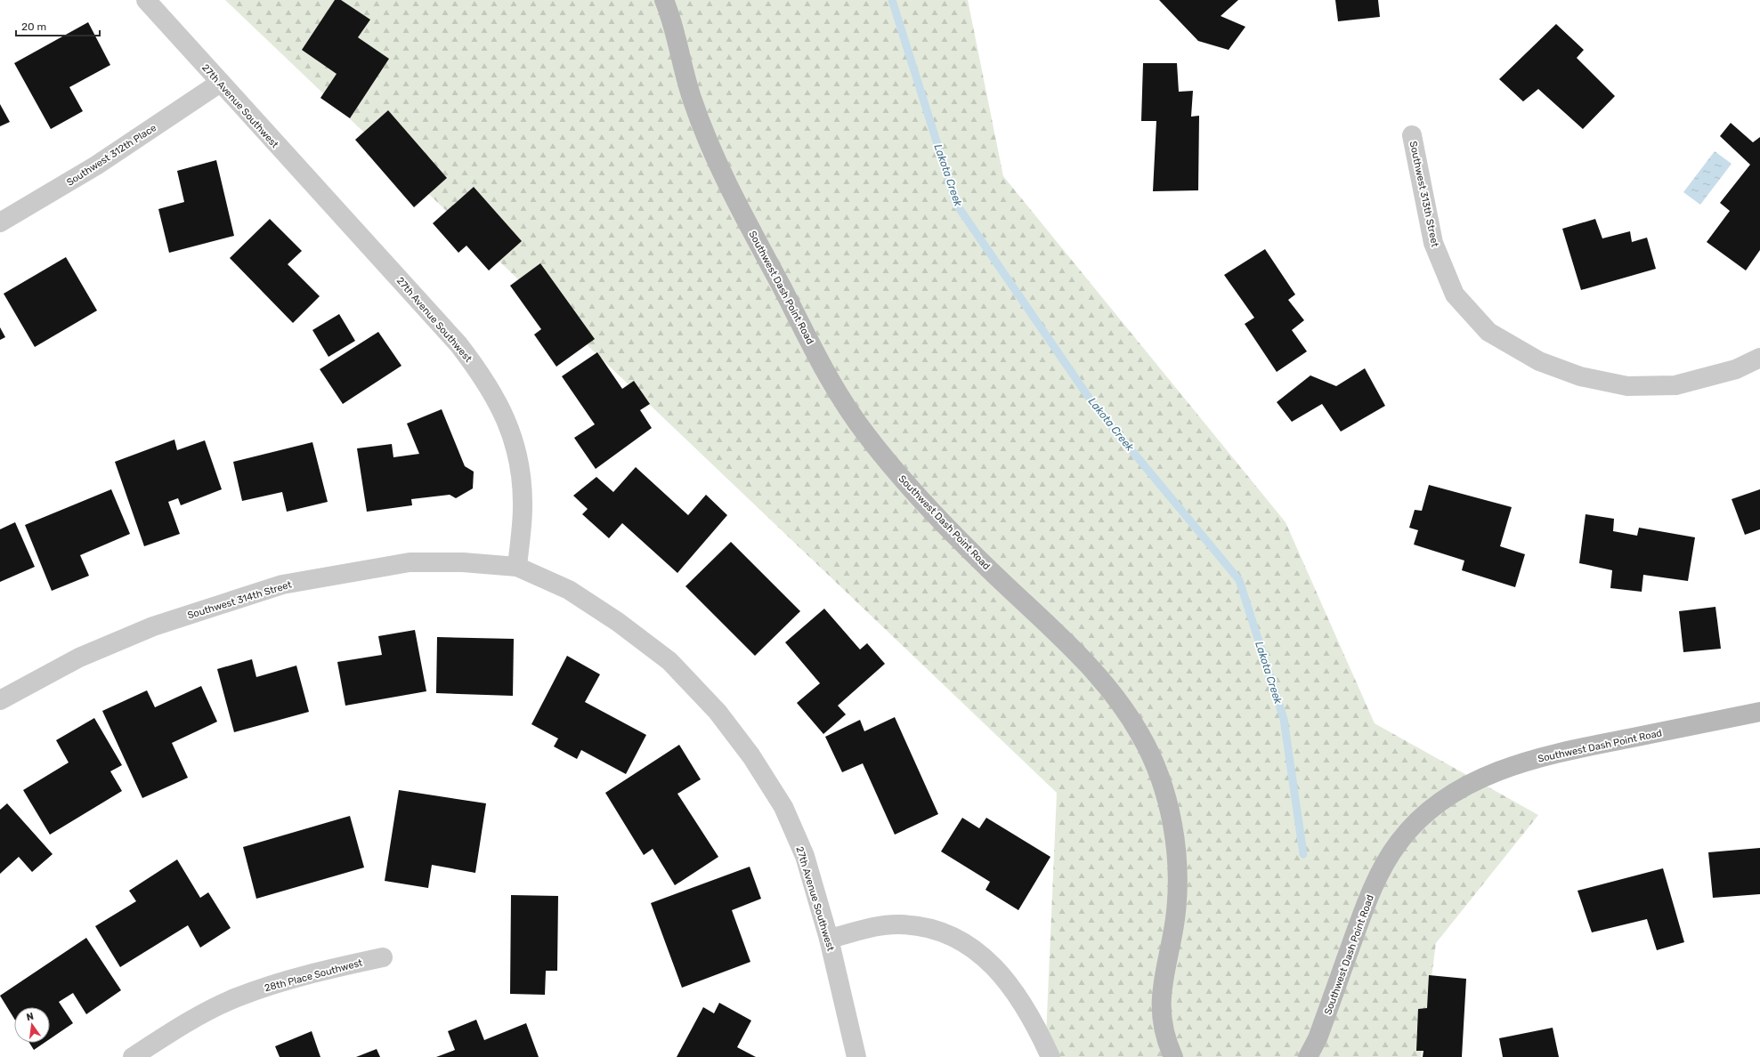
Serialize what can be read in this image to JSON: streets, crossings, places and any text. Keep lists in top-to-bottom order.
{
  "streets": {
    "main road": ["Southwest Dash Point Road"],
    "street": [
      "27th Avenue Southwest",
      "Southwest 312th Place",
      "Southwest 313th Street",
      "Southwest 314th Street",
      "28th Place Southwest"
    ]
  },
  "crossings": [
    ["27th Avenue Southwest", "Southwest 312th Place"],
    ["27th Avenue Southwest", "Southwest 314th Street"]
  ],
  "water": ["Lakota Creek"],
  "scale_bar": "20 m",
  "north": "top"
}
